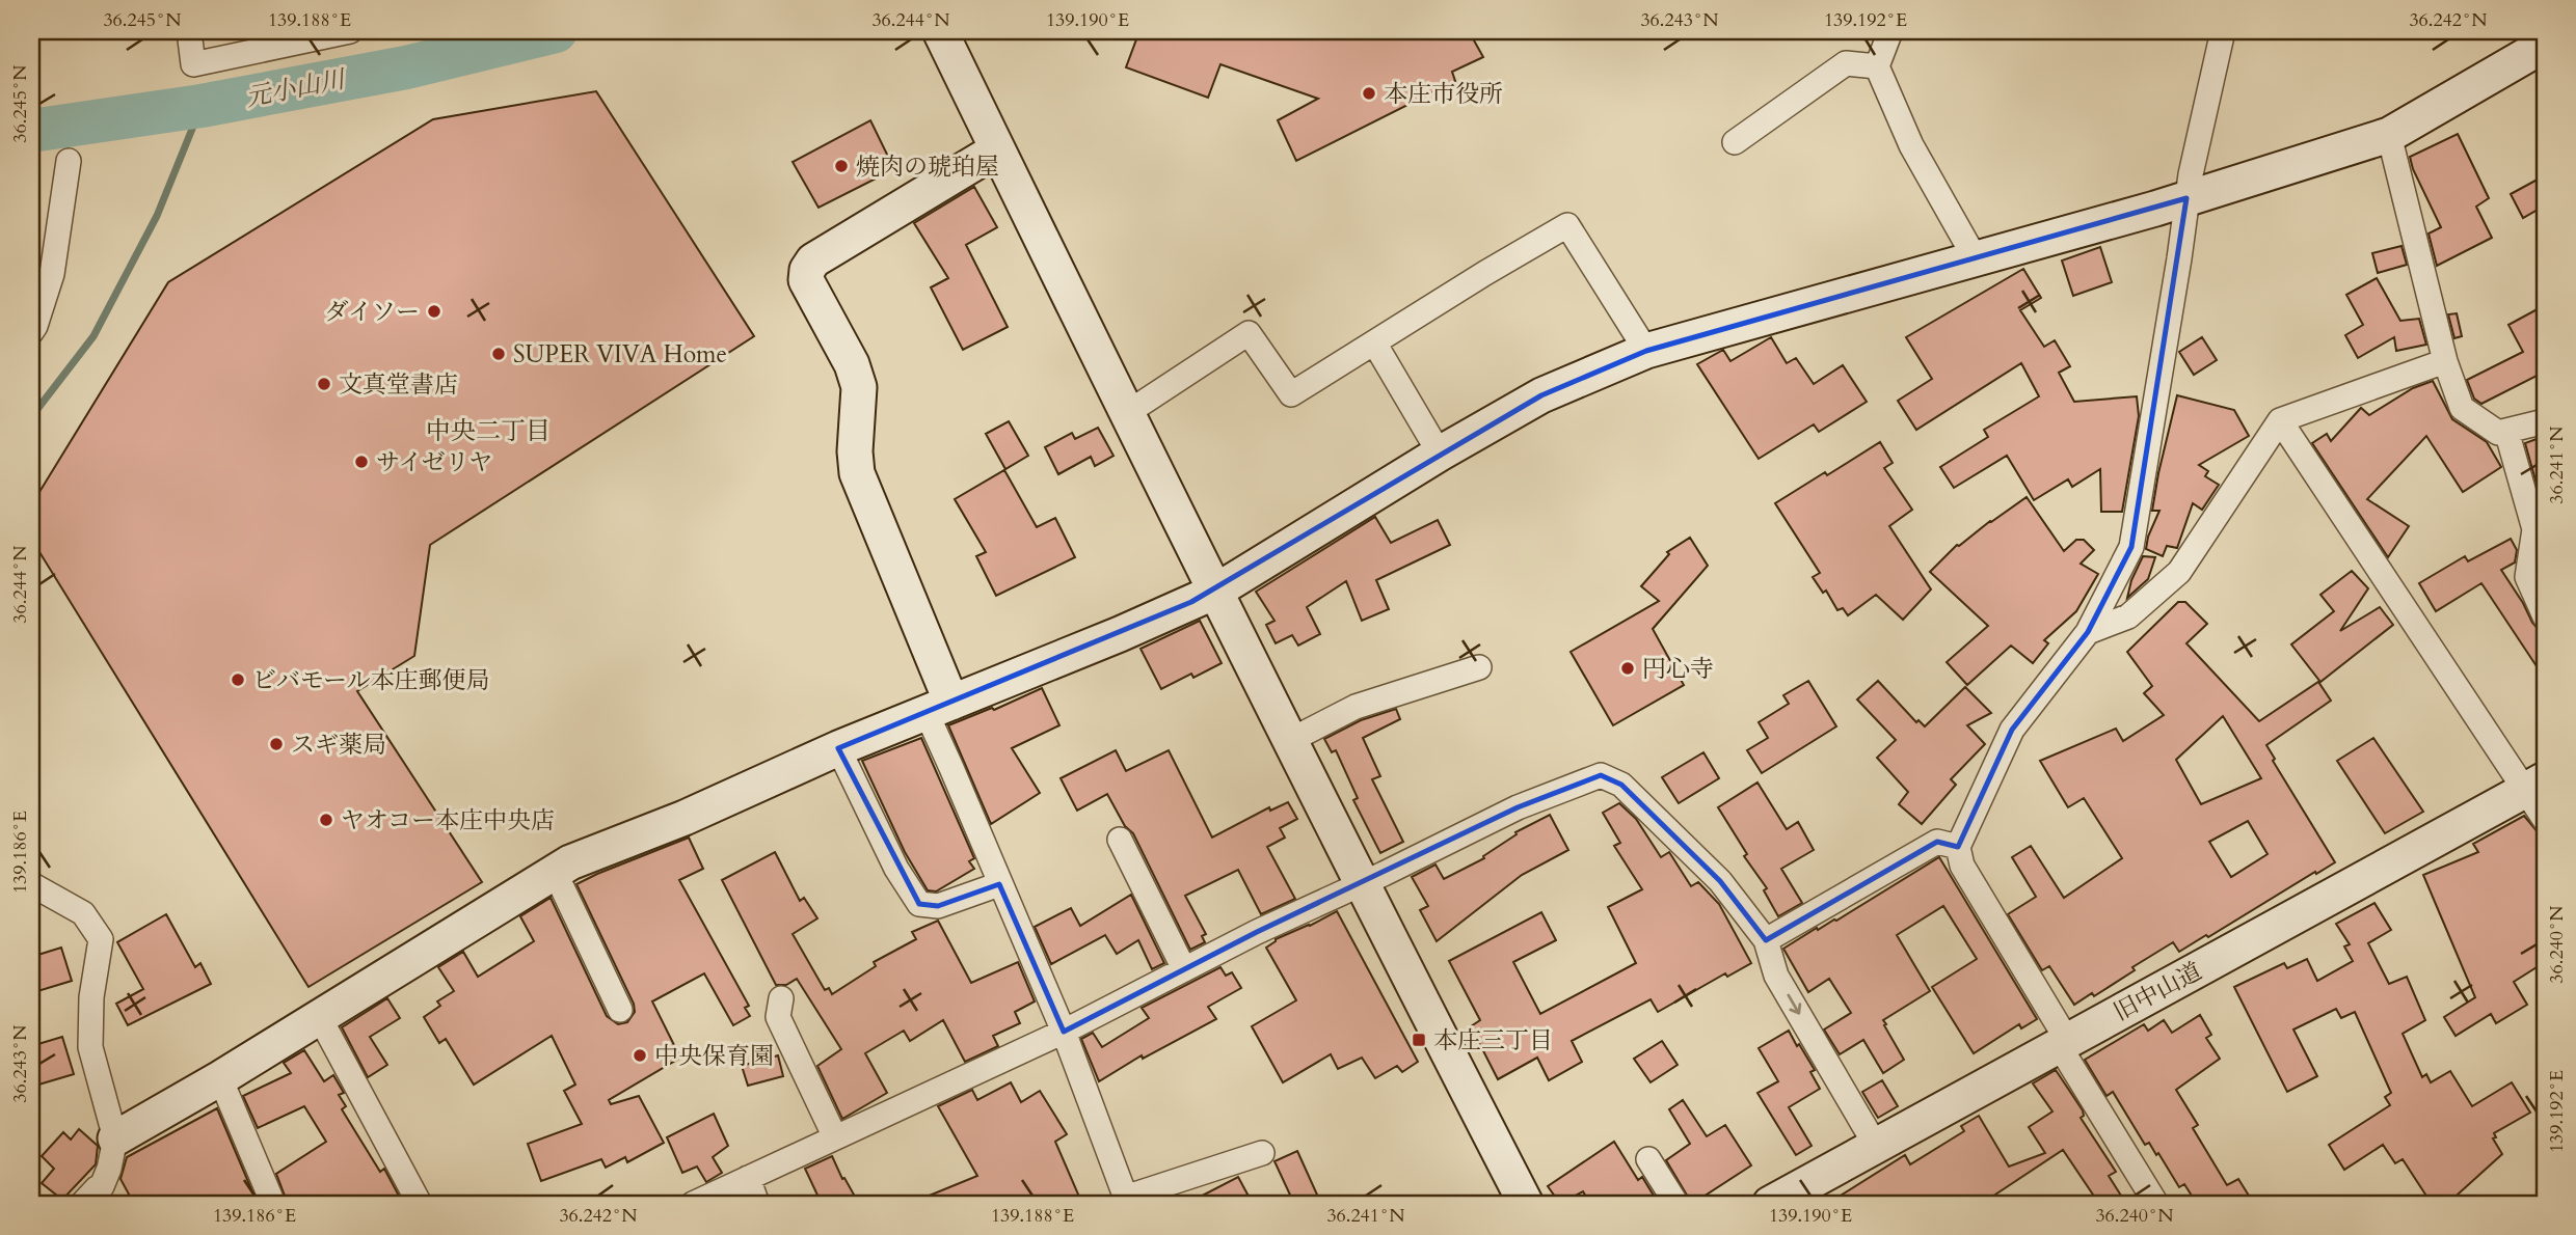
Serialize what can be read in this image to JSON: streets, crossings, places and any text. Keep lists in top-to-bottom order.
{
  "streets": {
    "street": ["旧中山道"]
  },
  "districts": ["中央二丁目"],
  "water": ["元小山川"],
  "places": {
    "other": [
      "本庄市役所",
      "焼肉の琥珀屋",
      "ダイソー",
      "SUPER VIVA Home",
      "文真堂書店",
      "サイゼリヤ",
      "円心寺",
      "ビバモール本庄郵便局",
      "スギ薬局",
      "ヤオコー本庄中央店",
      "中央保育園"
    ],
    "transit": ["本庄三丁目"]
  },
  "coordinates": [
    "36.245°N",
    "139.188°E",
    "36.244°N",
    "139.190°E",
    "36.243°N",
    "139.192°E",
    "36.242°N",
    "36.241°N",
    "139.186°E",
    "36.240°N"
  ]
}
